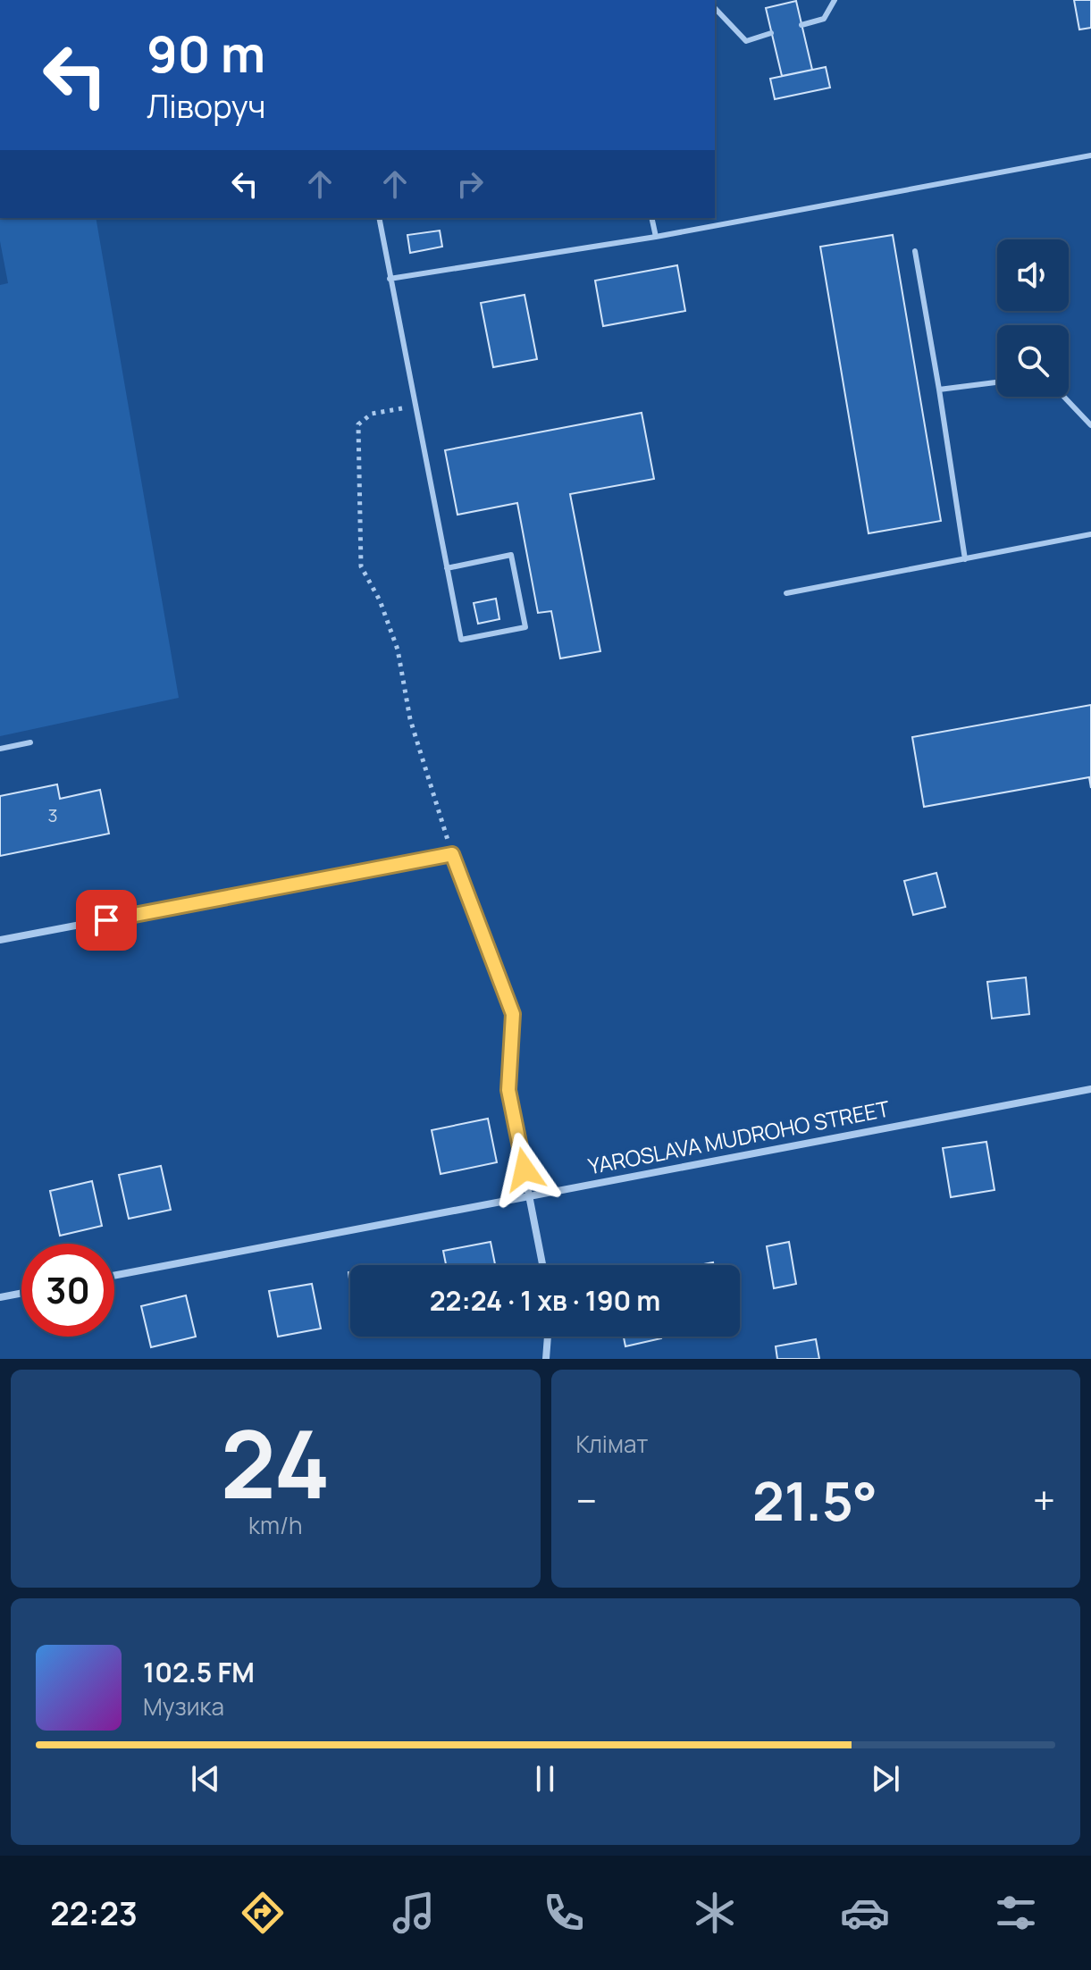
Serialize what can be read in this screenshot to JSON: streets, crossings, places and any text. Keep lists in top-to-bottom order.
{
  "streets": {
    "street": ["YAROSLAVA MUDROHO STREET"]
  },
  "house_numbers": ["3"],
  "page": {
    "turn": ["90 m", "Ліворуч"],
    "limit": "30",
    "trip": "22:24 · 1 хв · 190 m",
    "tile": [
      ["24", "km/h"],
      "Клімат"
    ],
    "heat": ["−", "21.5°", "+"],
    "song": ["102.5 FM", "Музика"],
    "tabs": "22:23"
  }
}
